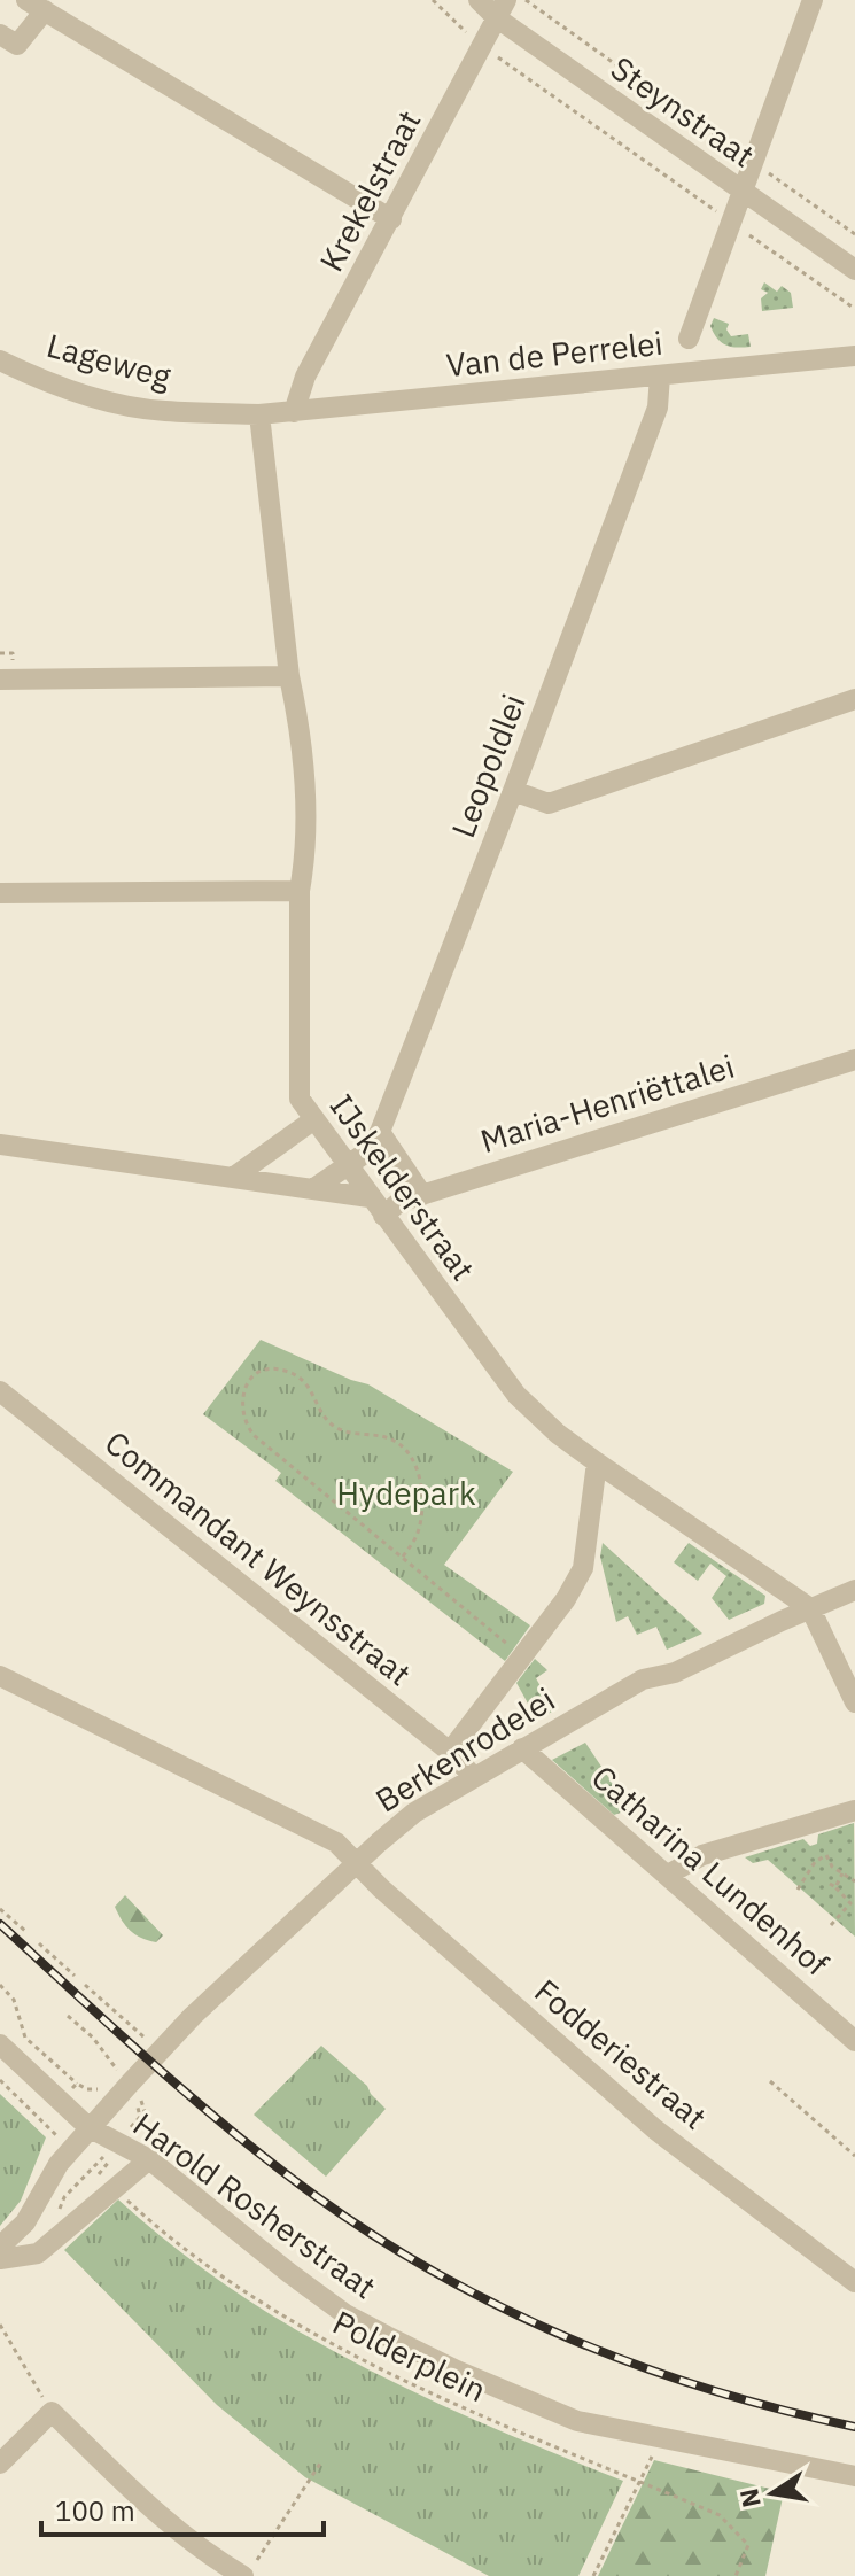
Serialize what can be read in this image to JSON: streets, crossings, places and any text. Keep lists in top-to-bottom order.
{
  "streets": {
    "street": [
      "Steynstraat",
      "Krekelstraat",
      "Van de Perrelei",
      "Lageweg",
      "Leopoldlei",
      "Maria-Henriëttalei",
      "IJskelderstraat",
      "Commandant Weynsstraat",
      "Berkenrodelei",
      "Catharina Lundenhof",
      "Fodderiestraat",
      "Harold Rosherstraat"
    ],
    "path": ["Polderplein"]
  },
  "crossings": [
    ["Steynstraat", "Krekelstraat"],
    ["Krekelstraat", "Van de Perrelei"],
    ["Van de Perrelei", "Lageweg"],
    ["Van de Perrelei", "Leopoldlei"],
    ["Van de Perrelei", "IJskelderstraat"],
    ["Lageweg", "IJskelderstraat"],
    ["Leopoldlei", "IJskelderstraat"],
    ["Maria-Henriëttalei", "IJskelderstraat"],
    ["IJskelderstraat", "Berkenrodelei"],
    ["Commandant Weynsstraat", "Berkenrodelei"],
    ["Berkenrodelei", "Catharina Lundenhof"],
    ["Berkenrodelei", "Fodderiestraat"],
    ["Berkenrodelei", "Harold Rosherstraat"],
    ["Berkenrodelei", "Polderplein"]
  ],
  "parks": ["Hydepark"],
  "scale_bar": "100 m",
  "north": "left"
}
